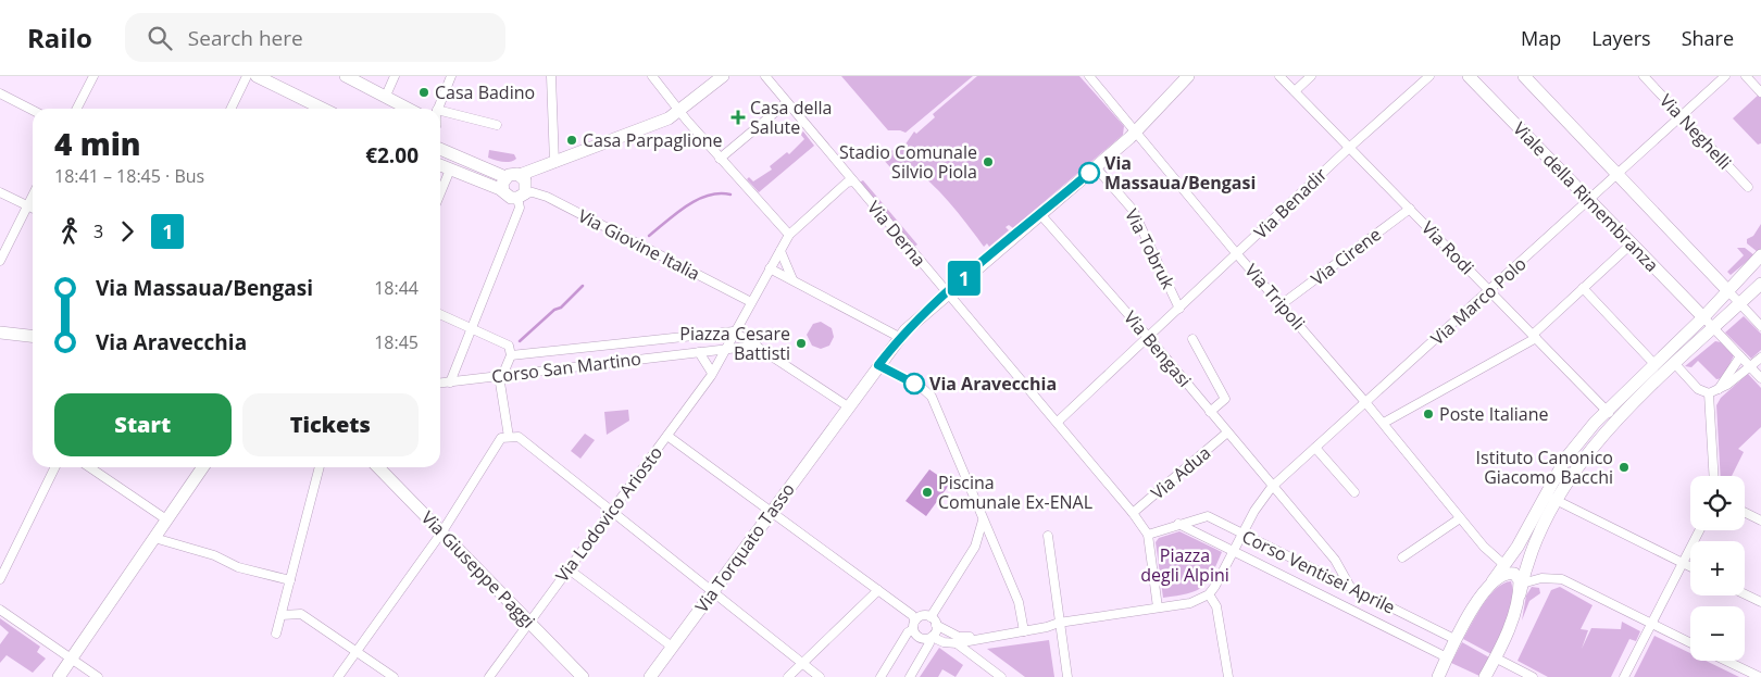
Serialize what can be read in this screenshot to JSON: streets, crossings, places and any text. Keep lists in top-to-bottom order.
{
  "streets": {
    "main road": ["Viale della Rimembranza", "Via Torquato Tasso", "Via Giuseppe Paggi"],
    "street": [
      "Via Neghelli",
      "Via Benadir",
      "Via Derna",
      "Via Giovine Italia",
      "Via Rodi",
      "Via Tobruk",
      "Via Cirene",
      "Via Tripoli",
      "Via Marco Polo",
      "Via Bengasi",
      "Corso San Martino",
      "Via Adua",
      "Via Lodovico Ariosto",
      "Corso Ventisei Aprile"
    ]
  },
  "crossings": [
    ["Via Neghelli", "Via Marco Polo"],
    ["Viale della Rimembranza", "Via Marco Polo"],
    ["Via Benadir", "Via Derna"],
    ["Via Benadir", "Via Rodi"],
    ["Via Benadir", "Via Tobruk"],
    ["Via Benadir", "Via Tripoli"],
    ["Via Benadir", "Via Bengasi"],
    ["Via Derna", "Via Adua"],
    ["Via Derna", "Corso Ventisei Aprile"],
    ["Via Rodi", "Via Cirene"],
    ["Via Rodi", "Via Marco Polo"],
    ["Via Cirene", "Via Tripoli"],
    ["Via Tripoli", "Via Marco Polo"],
    ["Via Marco Polo", "Via Bengasi"],
    ["Via Marco Polo", "Corso Ventisei Aprile"],
    ["Via Bengasi", "Via Adua"],
    ["Corso San Martino", "Via Lodovico Ariosto"],
    ["Via Lodovico Ariosto", "Via Giuseppe Paggi"]
  ],
  "parks": ["Piazza degli Alpini"],
  "places": {
    "other": [
      "Casa Badino",
      "Casa Parpaglione",
      "Stadio Comunale Silvio Piola",
      "Via Massaua/Bengasi",
      "Piazza Cesare Battisti",
      "Via Aravecchia",
      "Poste Italiane",
      "Istituto Canonico Giacomo Bacchi",
      "Piscina Comunale Ex-ENAL"
    ],
    "health": ["Casa della Salute"]
  },
  "lines": ["bus line 1"],
  "page": {
    "header": "Railo",
    "search": "Search here",
    "nav": ["Map", "Layers", "Share"],
    "on_map": "1",
    "heading": ["4 min", "18:41 – 18:45 · Bus", "€2.00"],
    "legs": ["3", "1"],
    "list": [
      {
        "name": "Via Massaua/Bengasi",
        "value": "18:44"
      },
      {
        "name": "Via Aravecchia",
        "value": "18:45"
      }
    ],
    "buttons": ["Start", "Tickets"],
    "map_buttons": ["+", "−"]
  }
}
